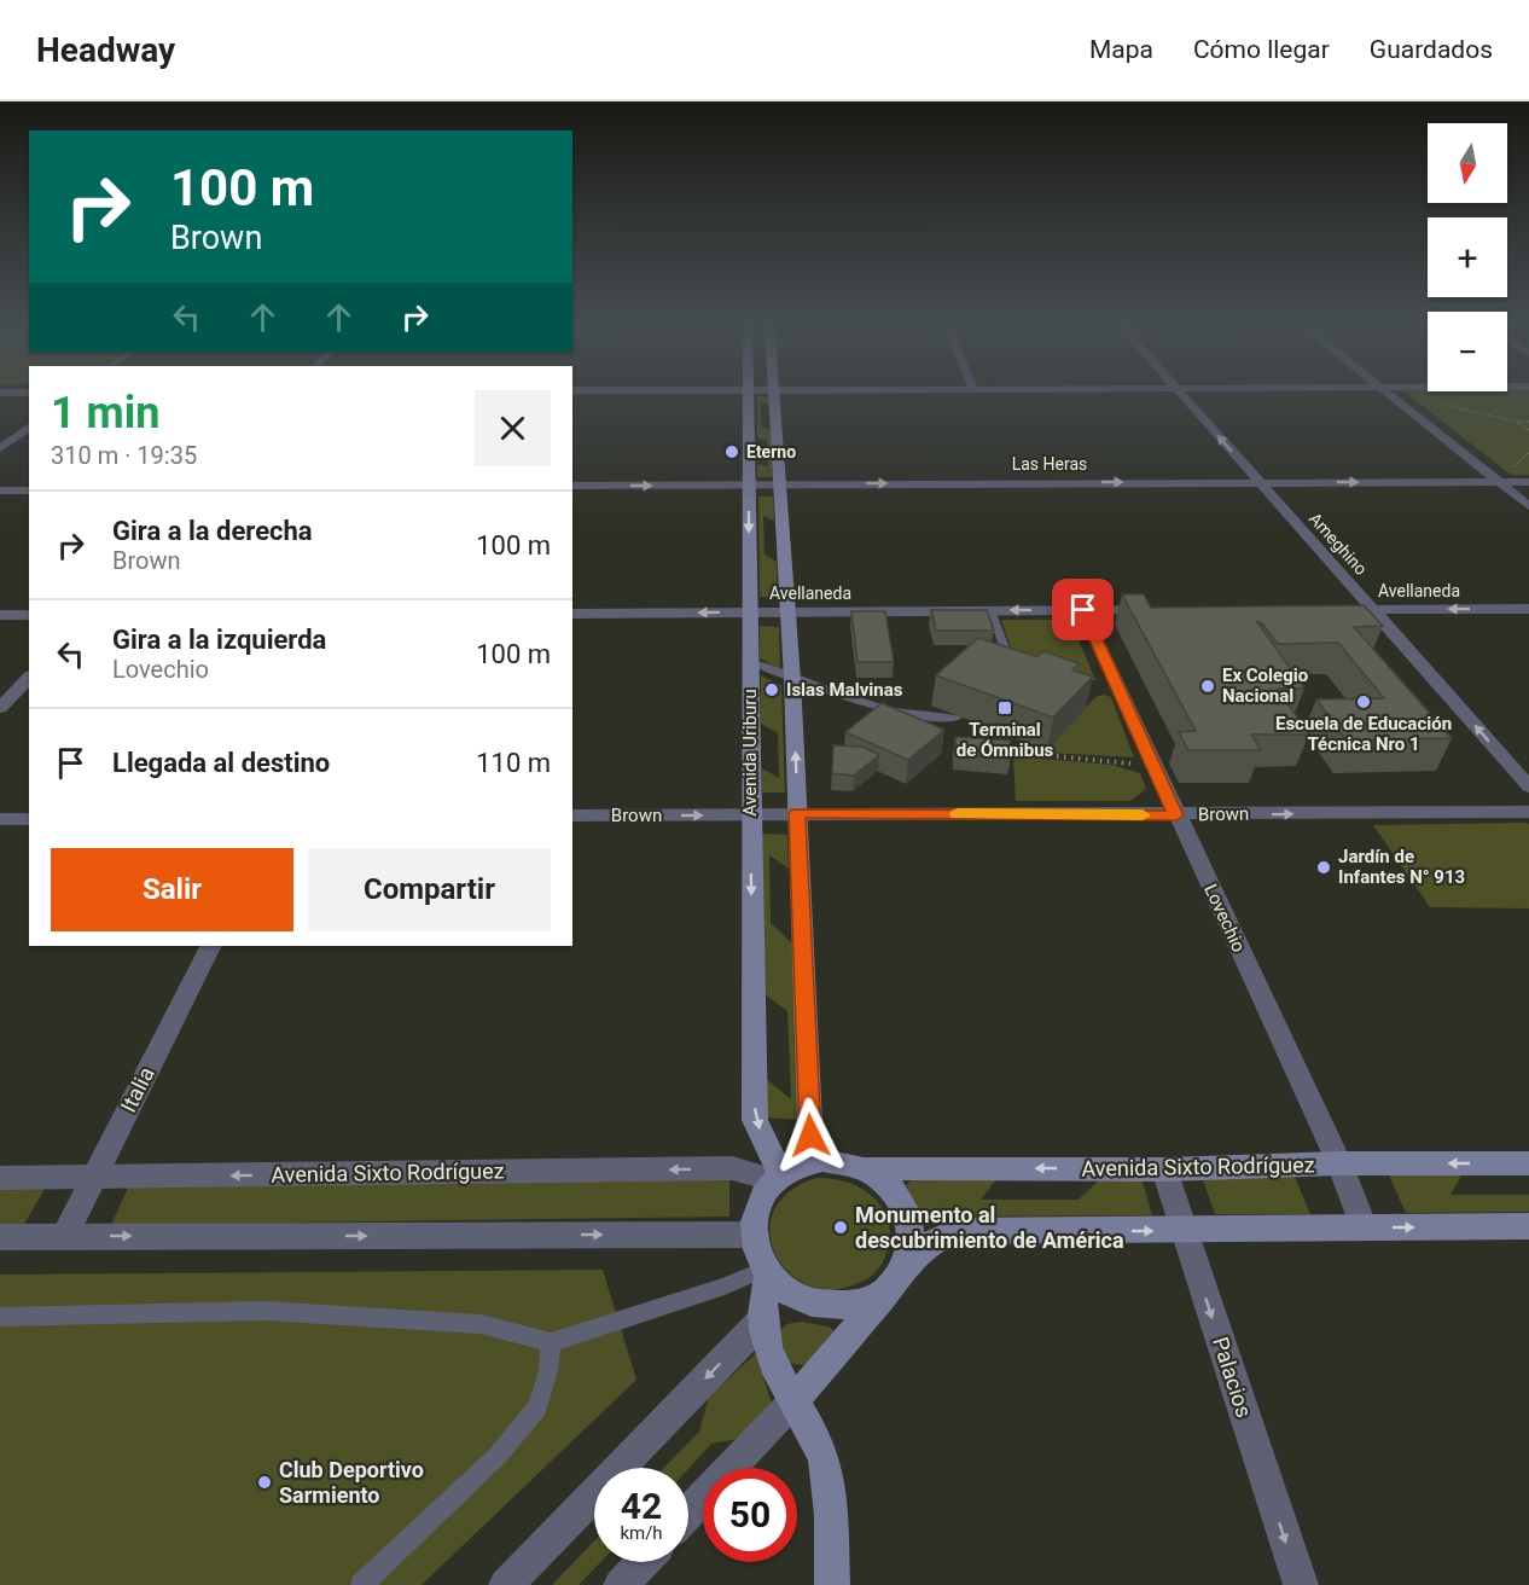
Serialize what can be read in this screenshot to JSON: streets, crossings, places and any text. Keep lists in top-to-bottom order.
{
  "streets": {
    "main road": ["Avenida Uriburu", "Avenida Sixto Rodríguez"],
    "street": [
      "Las Heras",
      "Ameghino",
      "Avellaneda",
      "Brown",
      "Lovechio",
      "Italia",
      "Palacios"
    ]
  },
  "crossings": [
    ["Las Heras", "Ameghino"],
    ["Las Heras", "Avenida Uriburu"],
    ["Ameghino", "Avellaneda"],
    ["Avellaneda", "Avenida Uriburu"],
    ["Avellaneda", "Lovechio"],
    ["Avenida Uriburu", "Brown"],
    ["Avenida Uriburu", "Avenida Sixto Rodríguez"],
    ["Brown", "Lovechio"],
    ["Lovechio", "Avenida Sixto Rodríguez"],
    ["Italia", "Avenida Sixto Rodríguez"],
    ["Avenida Sixto Rodríguez", "Palacios"]
  ],
  "one_way": [
    "Las Heras",
    "Ameghino",
    "Avellaneda",
    "Brown",
    "Palacios"
  ],
  "places": {
    "other": [
      "Eterno",
      "Ex Colegio Nacional",
      "Islas Malvinas",
      "Escuela de Educación Técnica Nro 1",
      "Jardín de Infantes N° 913",
      "Monumento al descubrimiento de América",
      "Club Deportivo Sarmiento"
    ],
    "transit": ["Terminal de Ómnibus"]
  },
  "north": "bottom",
  "page": {
    "header": "Headway",
    "nav": ["Mapa", "Cómo llegar", "Guardados"],
    "map_buttons": ["+", "−"],
    "turn": ["100 m", "Brown"],
    "heading": ["1 min", "310 m · 19:35"],
    "list": [
      {
        "name": "Gira a la derecha",
        "note": "Brown",
        "value": "100 m"
      },
      {
        "name": "Gira a la izquierda",
        "note": "Lovechio",
        "value": "100 m"
      },
      {
        "name": "Llegada al destino",
        "value": "110 m"
      }
    ],
    "buttons": ["Salir", "Compartir"],
    "speed": "42 km/h",
    "limit": "50"
  }
}
